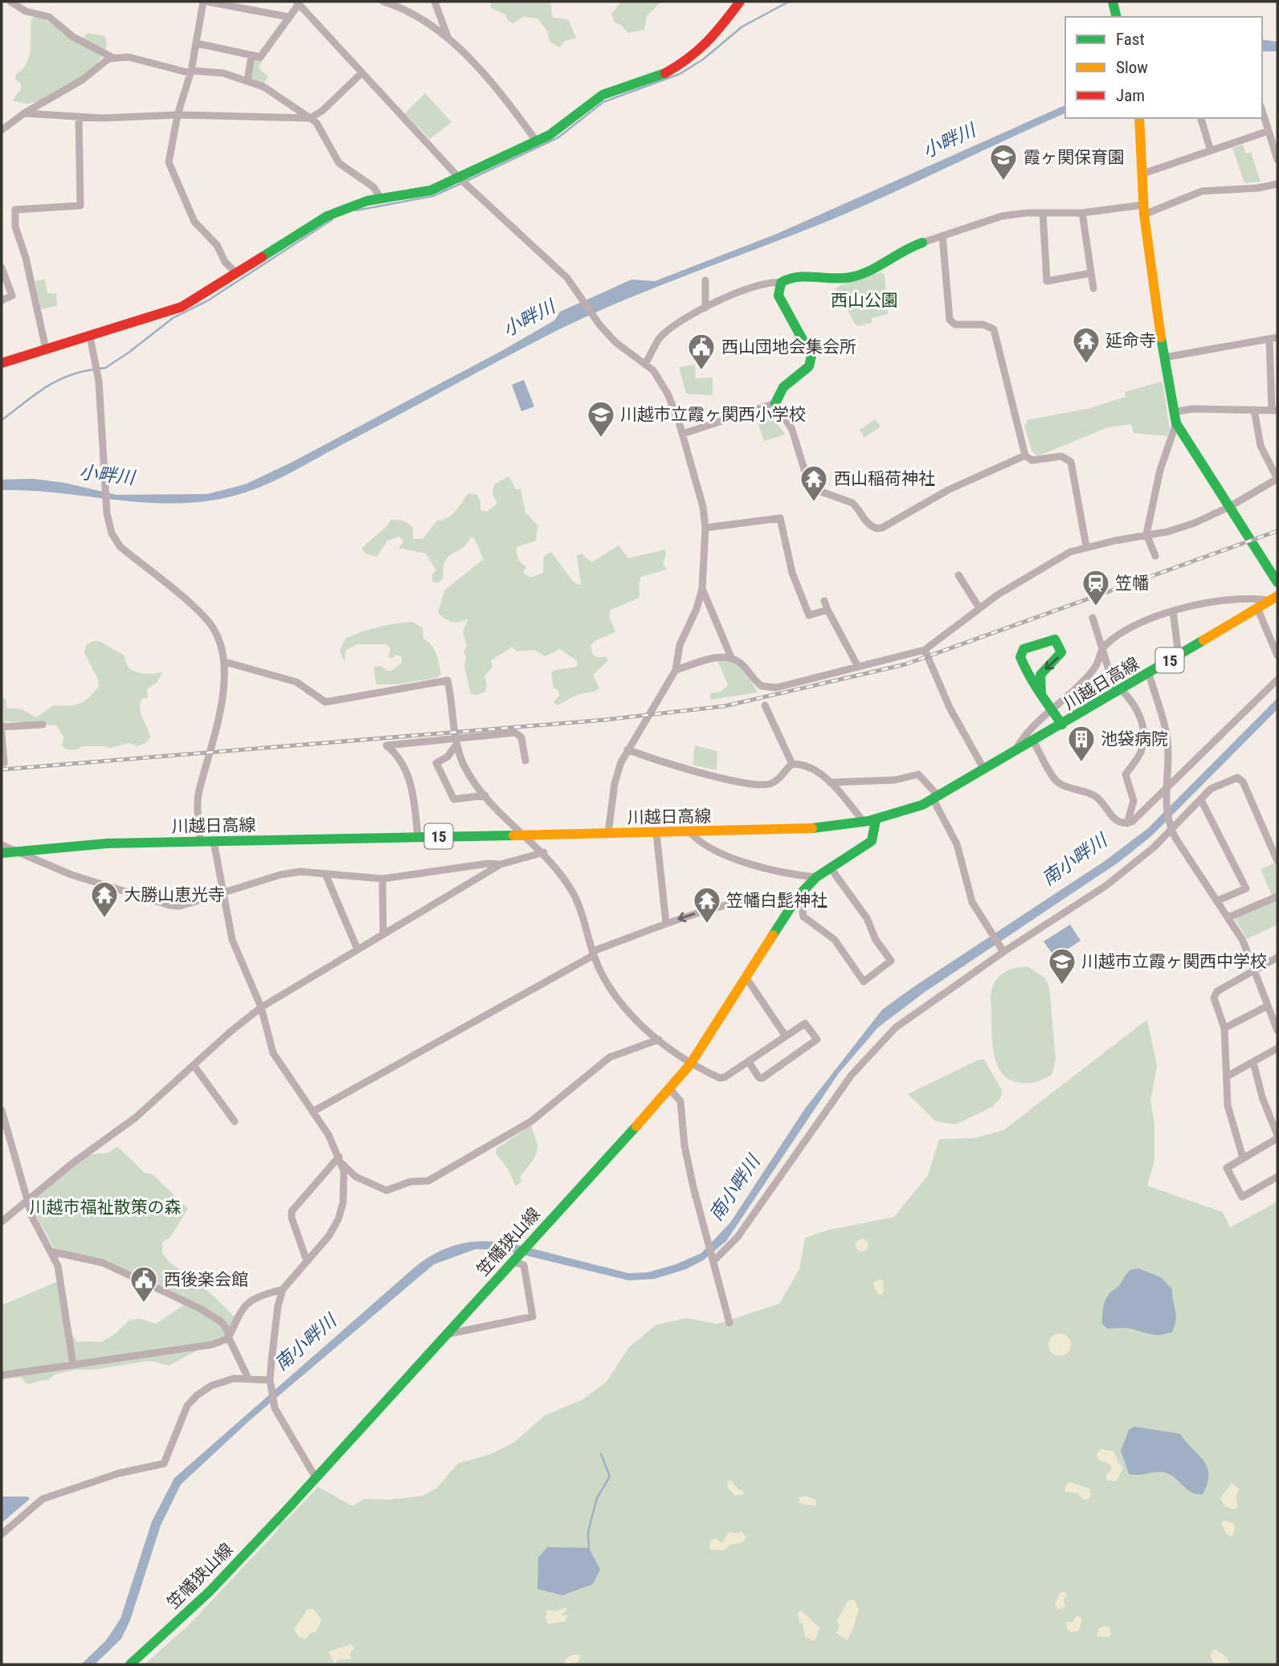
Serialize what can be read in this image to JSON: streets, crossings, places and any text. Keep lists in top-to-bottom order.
{
  "streets": {
    "main road": ["15", "川越日高線", "笠幡狭山線"]
  },
  "crossings": [
    ["川越日高線", "笠幡狭山線"]
  ],
  "water": ["小畔川", "南小畔川"],
  "parks": ["西山公園", "川越市福祉散策の森"],
  "places": {
    "school or university": ["霞ヶ関保育園", "川越市立霞ヶ関西小学校", "川越市立霞ヶ関西中学校"],
    "temple": [
      "延命寺",
      "西山稲荷神社",
      "大勝山恵光寺",
      "笠幡白髭神社"
    ],
    "public building": ["西山団地会集会所", "西後楽会館"],
    "station": ["笠幡"],
    "building": ["池袋病院"]
  },
  "legend": ["Fast", "Slow", "Jam"]
}
